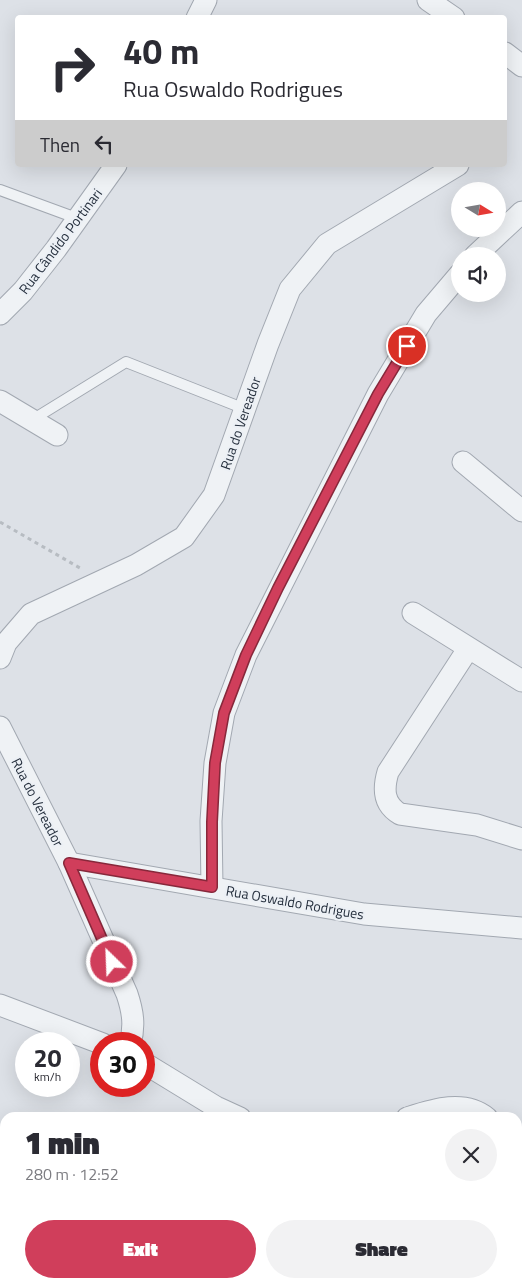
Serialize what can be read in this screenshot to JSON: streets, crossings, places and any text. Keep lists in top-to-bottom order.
{
  "streets": {
    "street": ["Rua Cândido Portinari", "Rua do Vereador", "Rua Oswaldo Rodrigues"]
  },
  "crossings": [
    ["Rua do Vereador", "Rua Oswaldo Rodrigues"]
  ],
  "north": "right",
  "page": {
    "turn": ["40 m", "Rua Oswaldo Rodrigues"],
    "then": "Then",
    "speed": "20 km/h",
    "limit": "30",
    "heading": ["1 min", "280 m · 12:52"],
    "buttons": ["Exit", "Share"]
  }
}
